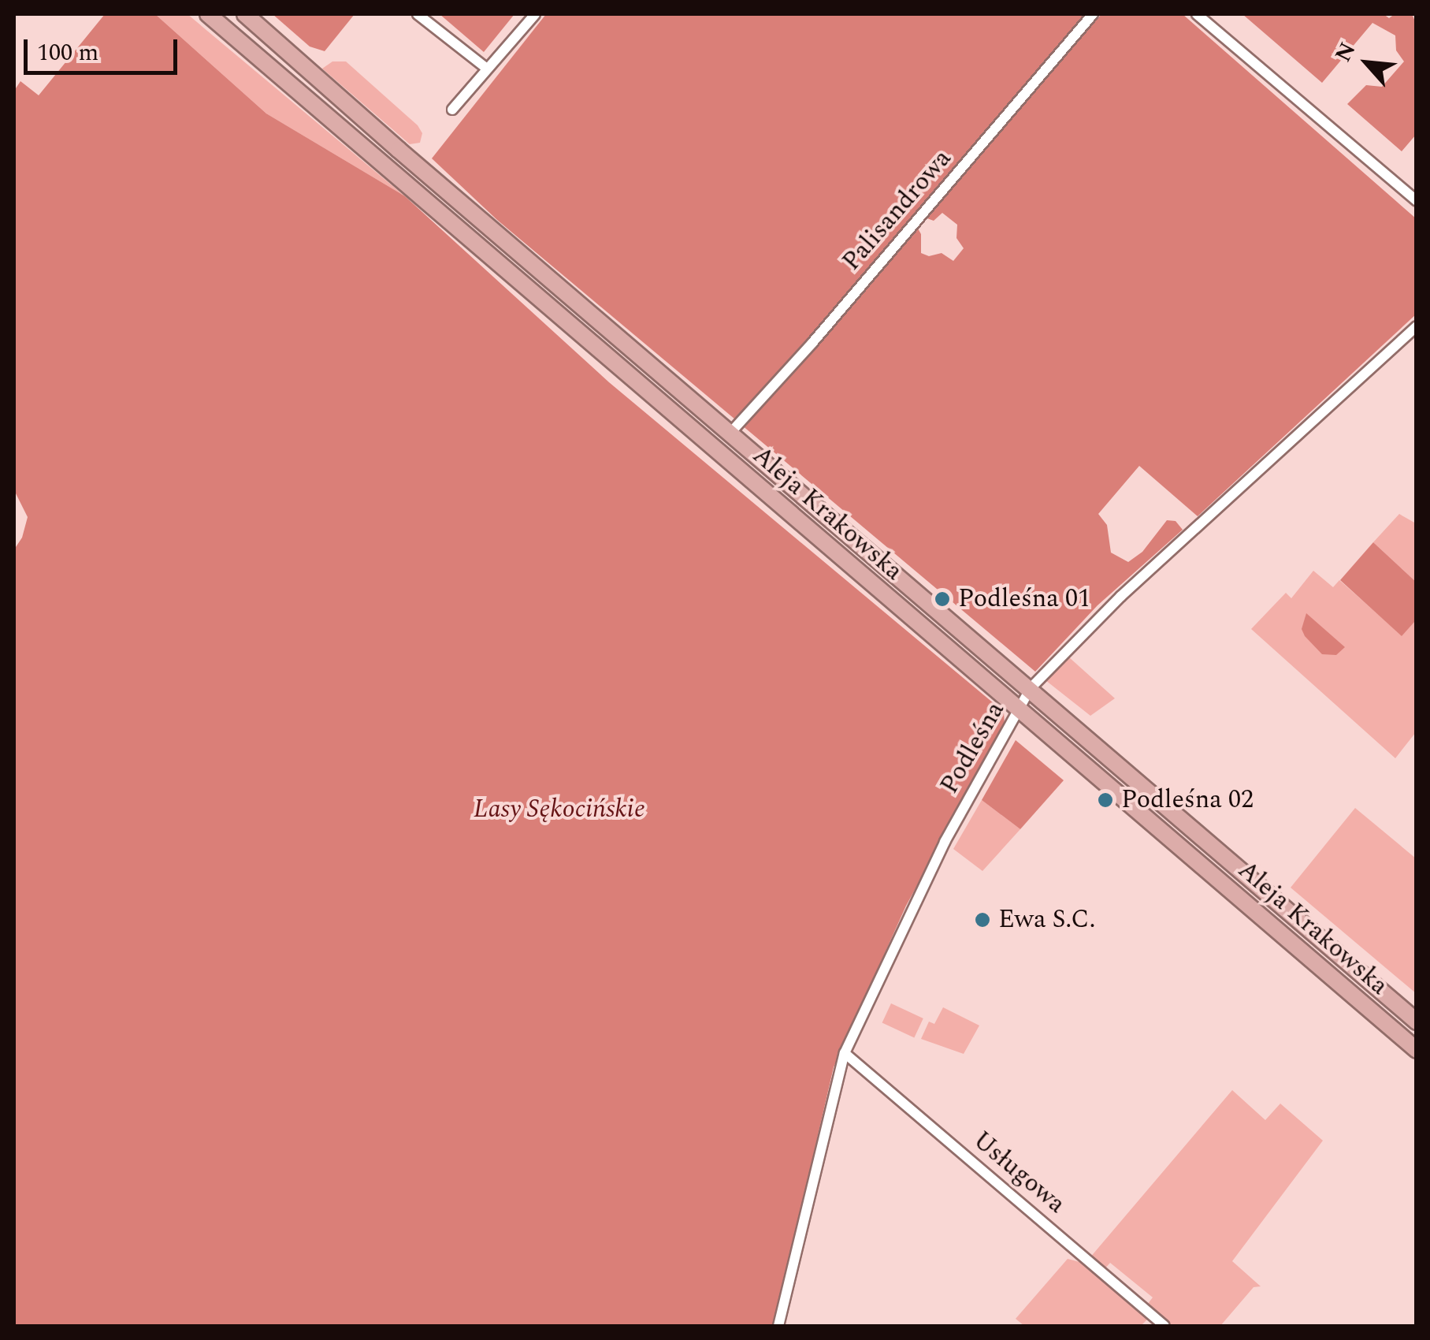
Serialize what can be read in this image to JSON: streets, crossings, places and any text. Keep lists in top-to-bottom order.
{
  "streets": {
    "main road": ["Aleja Krakowska"],
    "street": ["Palisandrowa", "Podleśna", "Usługowa"]
  },
  "crossings": [
    ["Palisandrowa", "Aleja Krakowska"],
    ["Aleja Krakowska", "Podleśna"],
    ["Podleśna", "Usługowa"]
  ],
  "parks": ["Lasy Sękocińskie"],
  "places": ["Podleśna 01", "Podleśna 02", "Ewa S.C."],
  "scale_bar": "100 m",
  "north": "top left"
}
